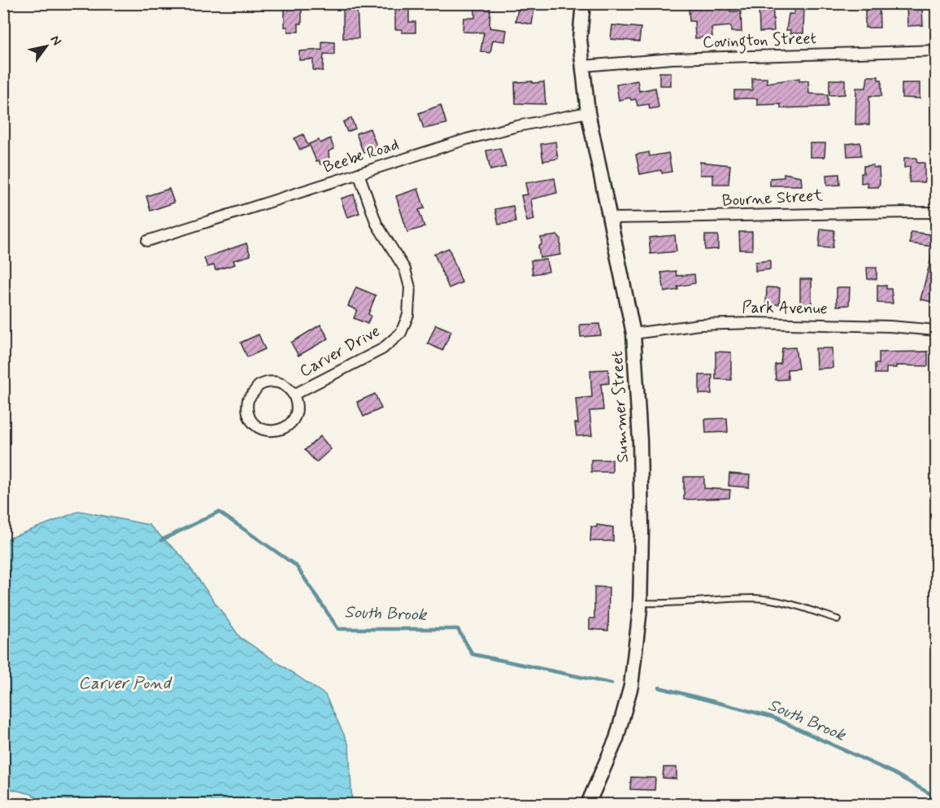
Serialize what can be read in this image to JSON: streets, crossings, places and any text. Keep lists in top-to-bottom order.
{
  "streets": {
    "main road": ["Summer Street"],
    "street": [
      "Covington Street",
      "Beebe Road",
      "Bourne Street",
      "Park Avenue",
      "Carver Drive"
    ]
  },
  "crossings": [
    ["Covington Street", "Summer Street"],
    ["Beebe Road", "Carver Drive"],
    ["Beebe Road", "Summer Street"],
    ["Bourne Street", "Summer Street"],
    ["Park Avenue", "Summer Street"]
  ],
  "water": ["South Brook", "Carver Pond"],
  "north": "top right"
}
